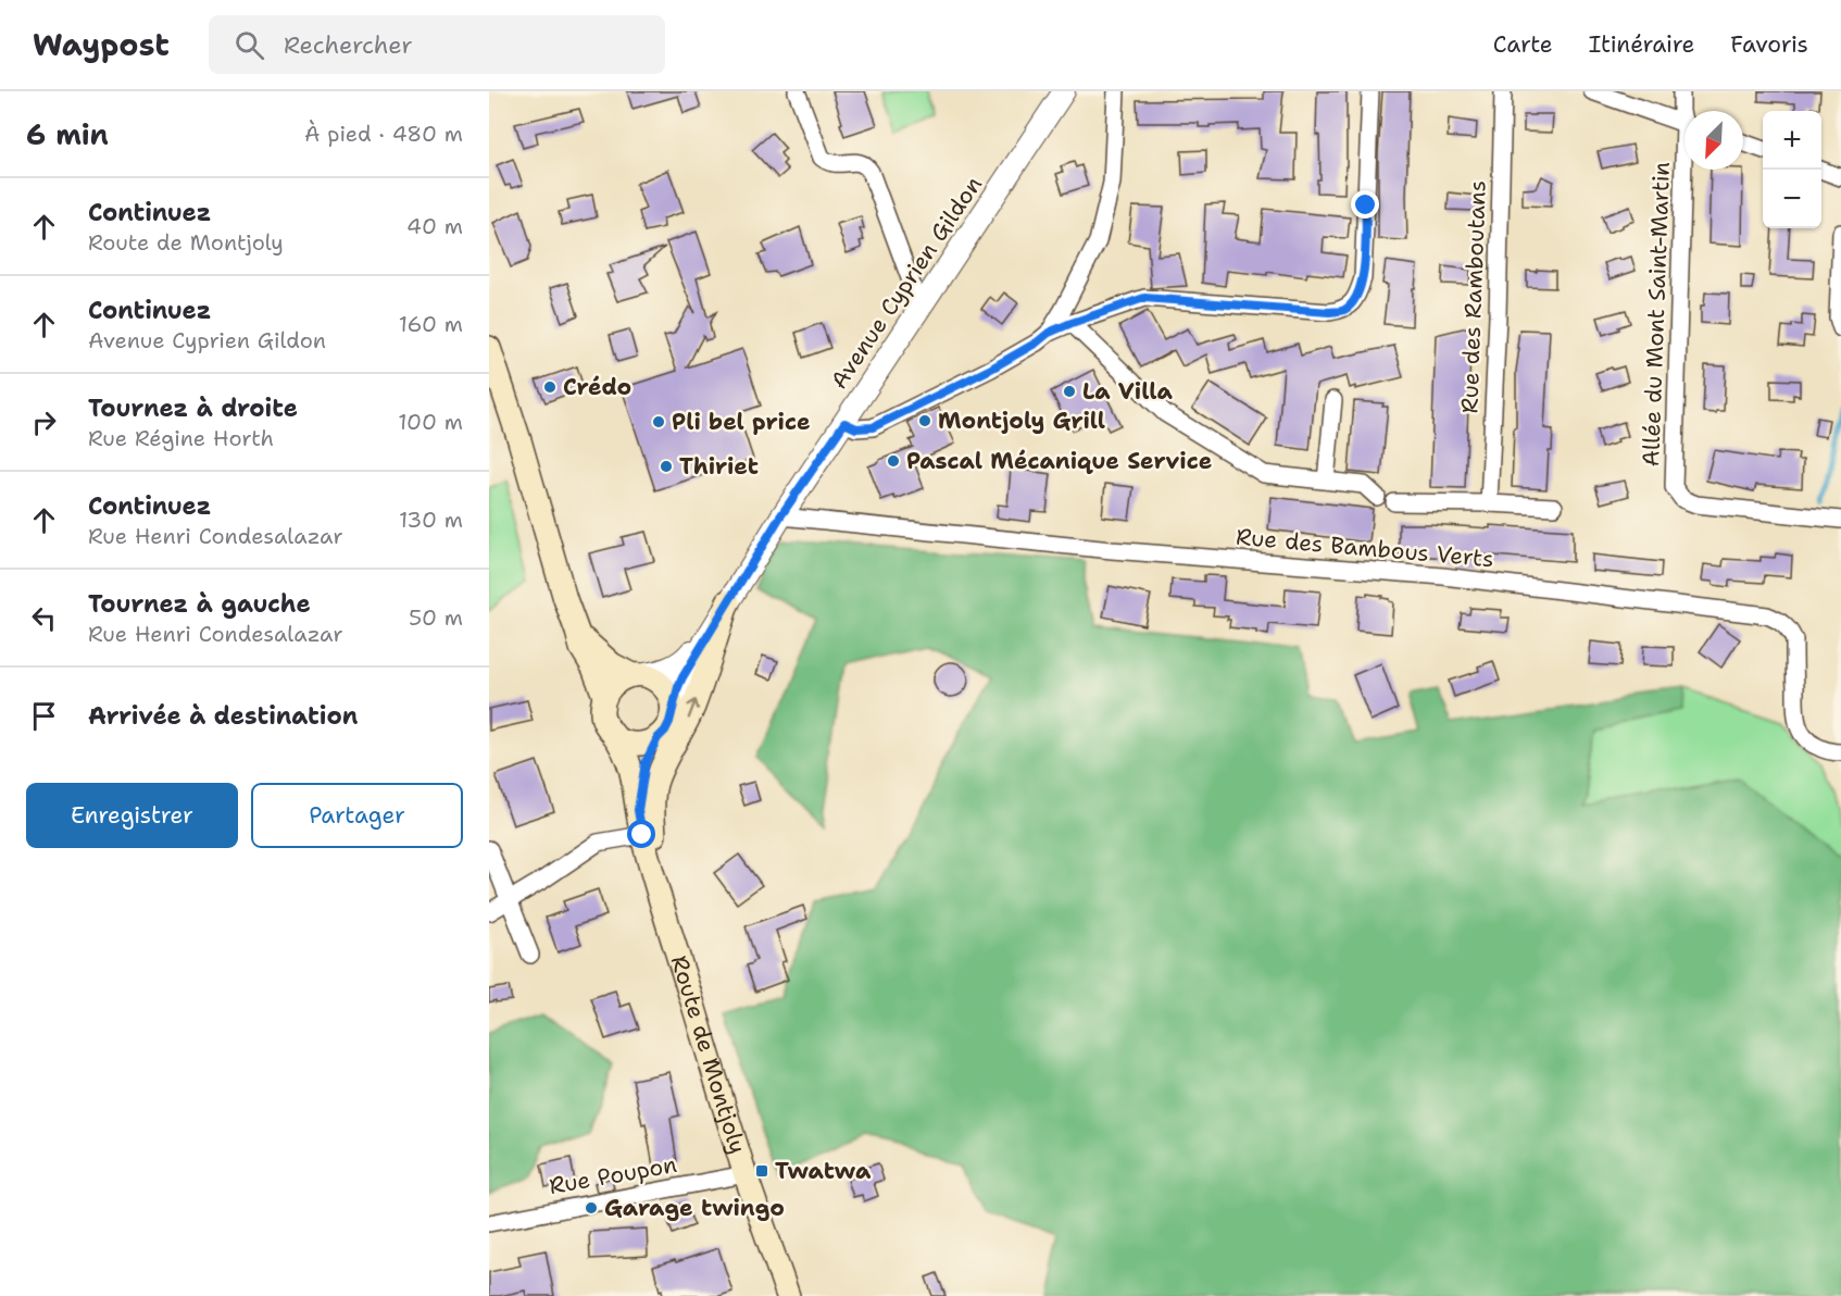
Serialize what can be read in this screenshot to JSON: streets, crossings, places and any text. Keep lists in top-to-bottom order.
{
  "streets": {
    "main road": ["Route de Montjoly"],
    "street": [
      "Avenue Cyprien Gildon",
      "Rue des Ramboutans",
      "Allée du Mont Saint-Martin",
      "Rue des Bambous Verts",
      "Rue Poupon"
    ]
  },
  "crossings": [
    ["Avenue Cyprien Gildon", "Rue des Bambous Verts"],
    ["Avenue Cyprien Gildon", "Route de Montjoly"],
    ["Route de Montjoly", "Rue Poupon"]
  ],
  "places": {
    "other": [
      "Crédo",
      "La Villa",
      "Montjoly Grill",
      "Pli bel price",
      "Pascal Mécanique Service",
      "Thiriet",
      "Garage twingo"
    ],
    "transit": ["Twatwa"]
  },
  "north": "bottom left",
  "page": {
    "header": "Waypost",
    "search": "Rechercher",
    "nav": ["Carte", "Itinéraire", "Favoris"],
    "heading": ["6 min", "À pied · 480 m"],
    "map_buttons": ["+", "−"],
    "list": [
      ["Continuez", "Route de Montjoly", "40 m"],
      ["Continuez", "Avenue Cyprien Gildon", "160 m"],
      ["Tournez à droite", "Rue Régine Horth", "100 m"],
      ["Continuez", "Rue Henri Condesalazar", "130 m"],
      ["Tournez à gauche", "Rue Henri Condesalazar", "50 m"],
      "Arrivée à destination"
    ],
    "buttons": ["Enregistrer", "Partager"]
  }
}
